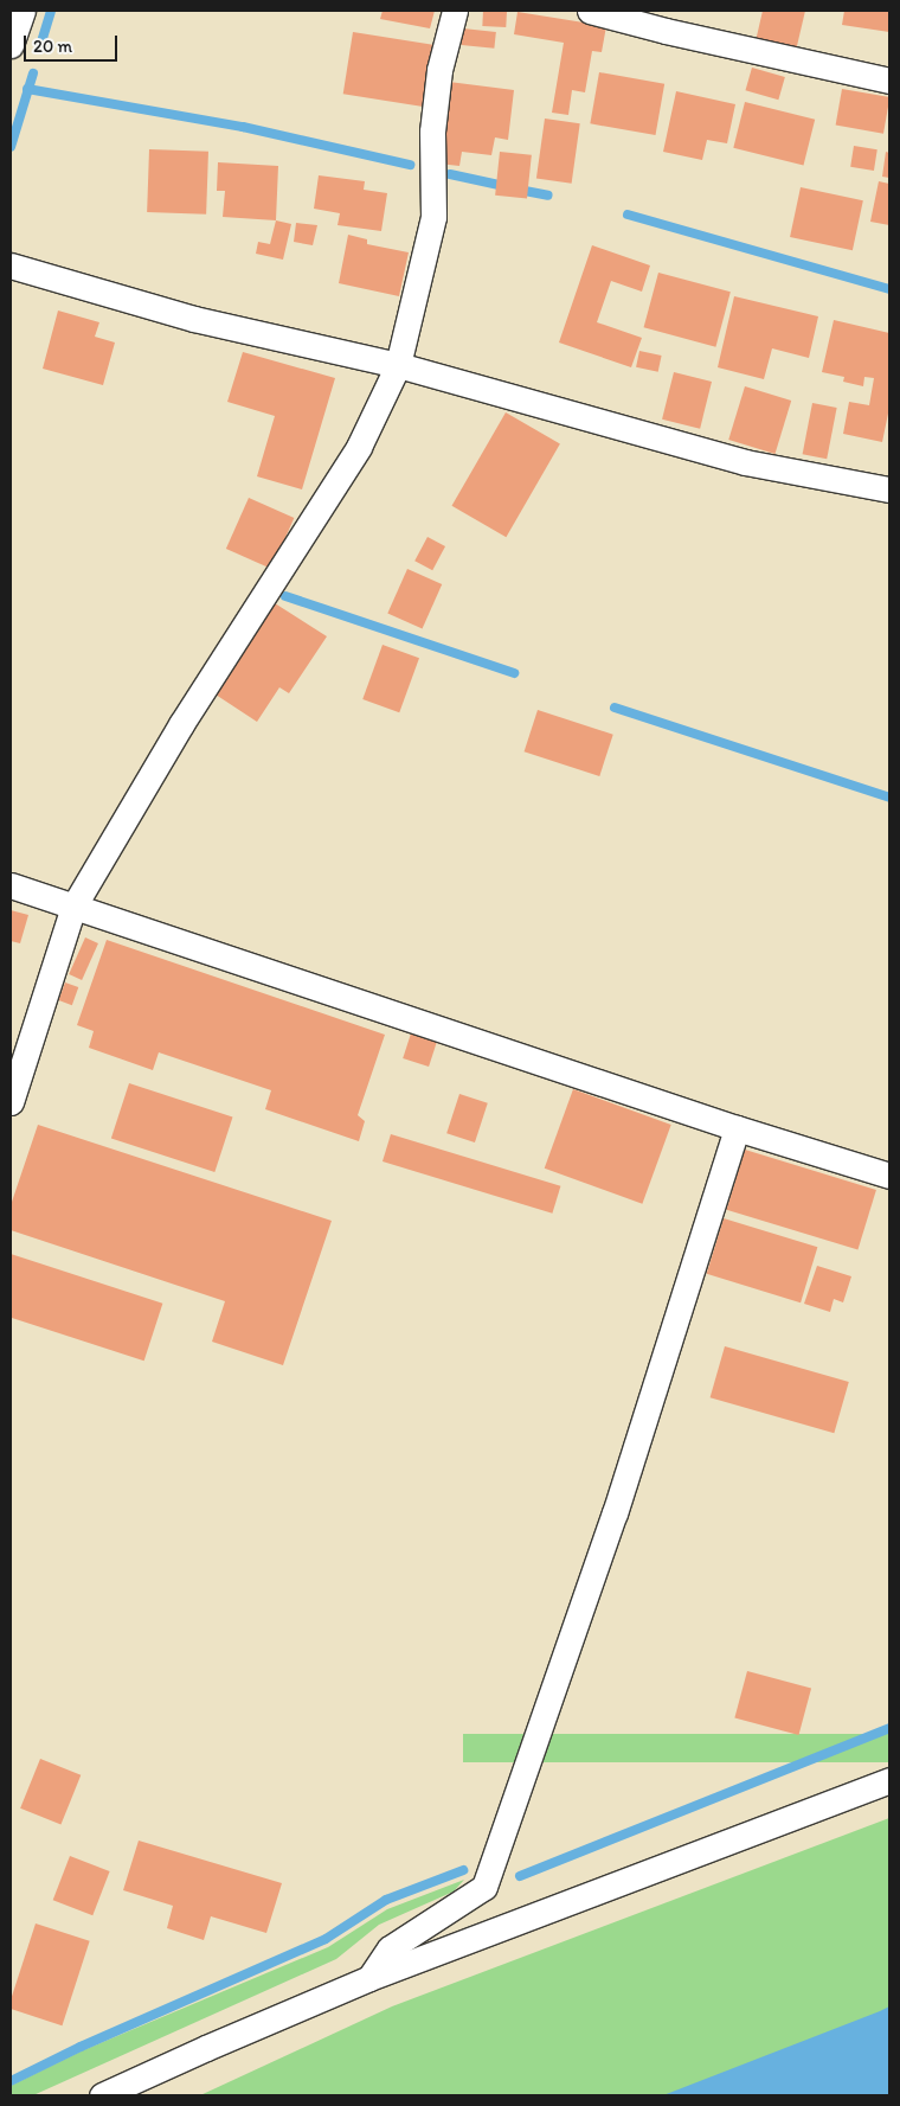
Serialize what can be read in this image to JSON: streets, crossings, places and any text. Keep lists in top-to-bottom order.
{
  "scale_bar": "20 m"
}
